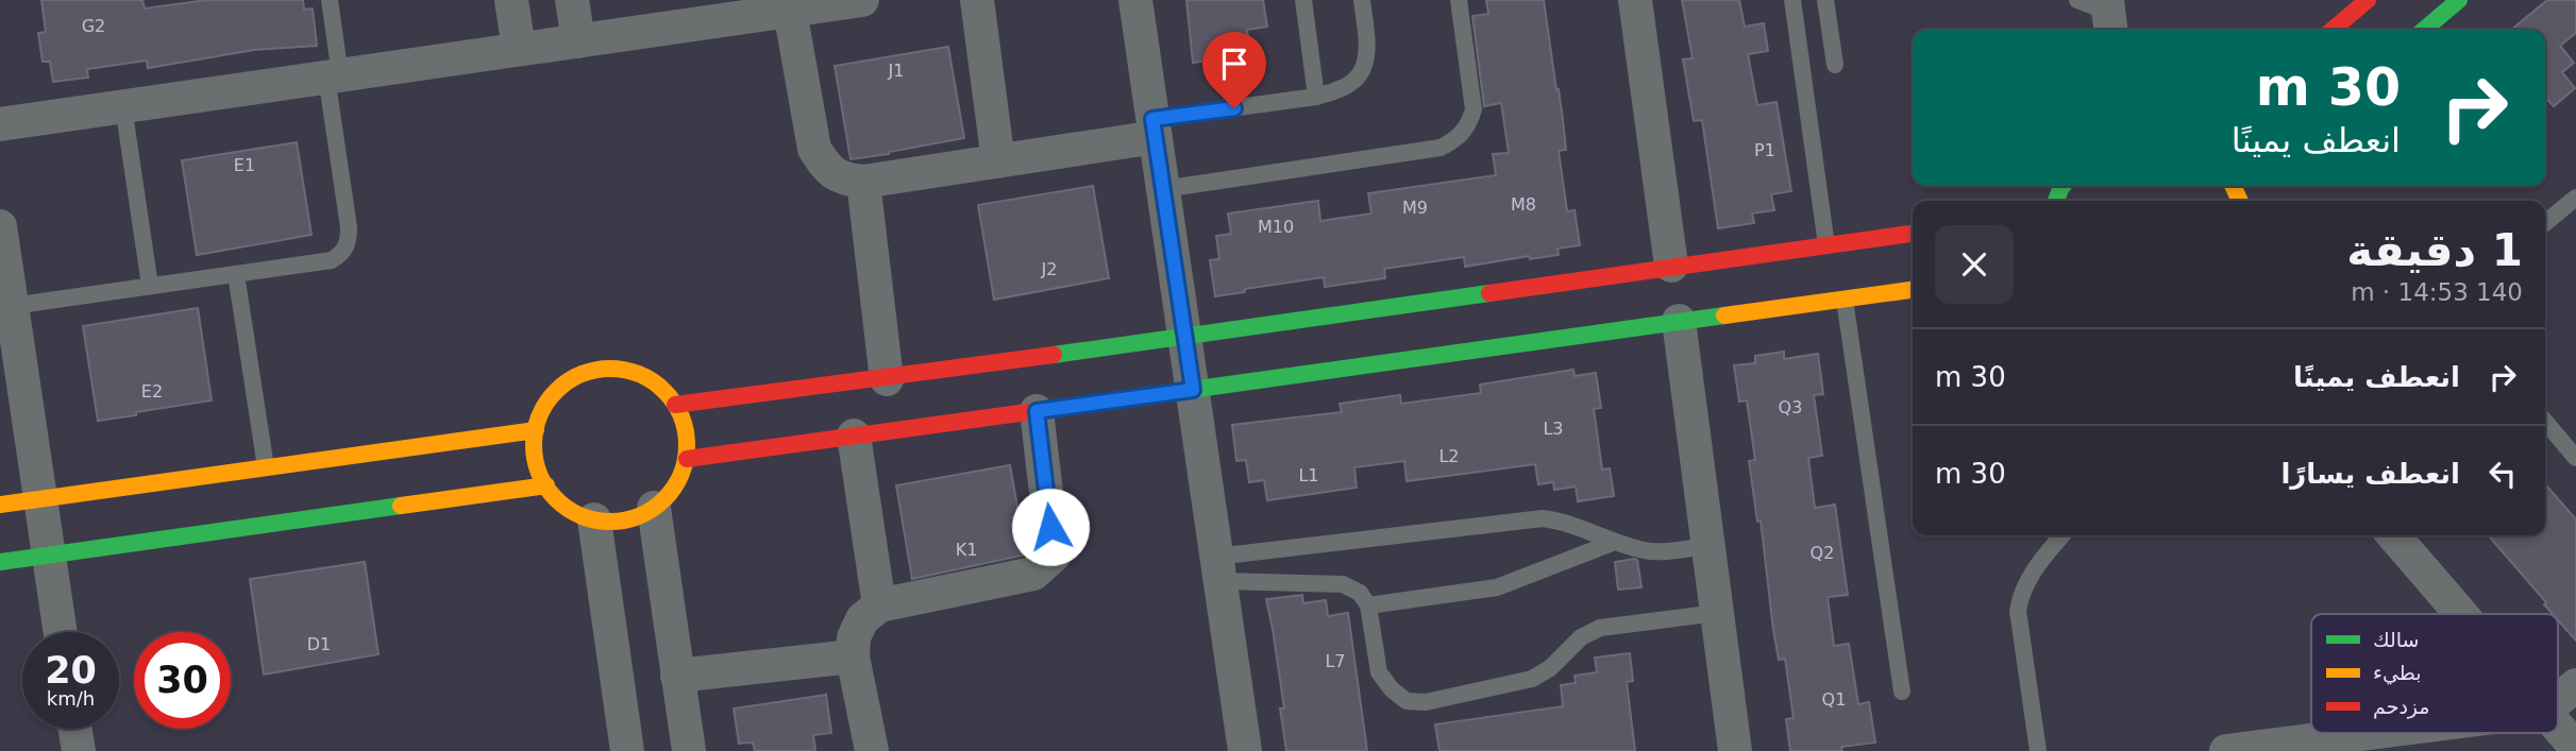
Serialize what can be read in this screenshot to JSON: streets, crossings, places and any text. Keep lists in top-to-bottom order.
{
  "house_numbers": [
    "G2",
    "J1",
    "P1",
    "E1",
    "M8",
    "M9",
    "M10",
    "J2",
    "E2",
    "Q3",
    "L3",
    "L2",
    "L1",
    "K1",
    "Q2",
    "D1",
    "L7",
    "Q1"
  ],
  "legend": ["سالك", "بطيء", "مزدحم"],
  "page": {
    "turn": ["30 m", "انعطف يمينًا"],
    "heading": ["1 دقيقة", "140 m · 14:53"],
    "list": [
      {
        "name": "انعطف يمينًا",
        "value": "30 m"
      },
      {
        "name": "انعطف يسارًا",
        "value": "30 m"
      }
    ],
    "speed": "20 km/h",
    "limit": "30"
  }
}
